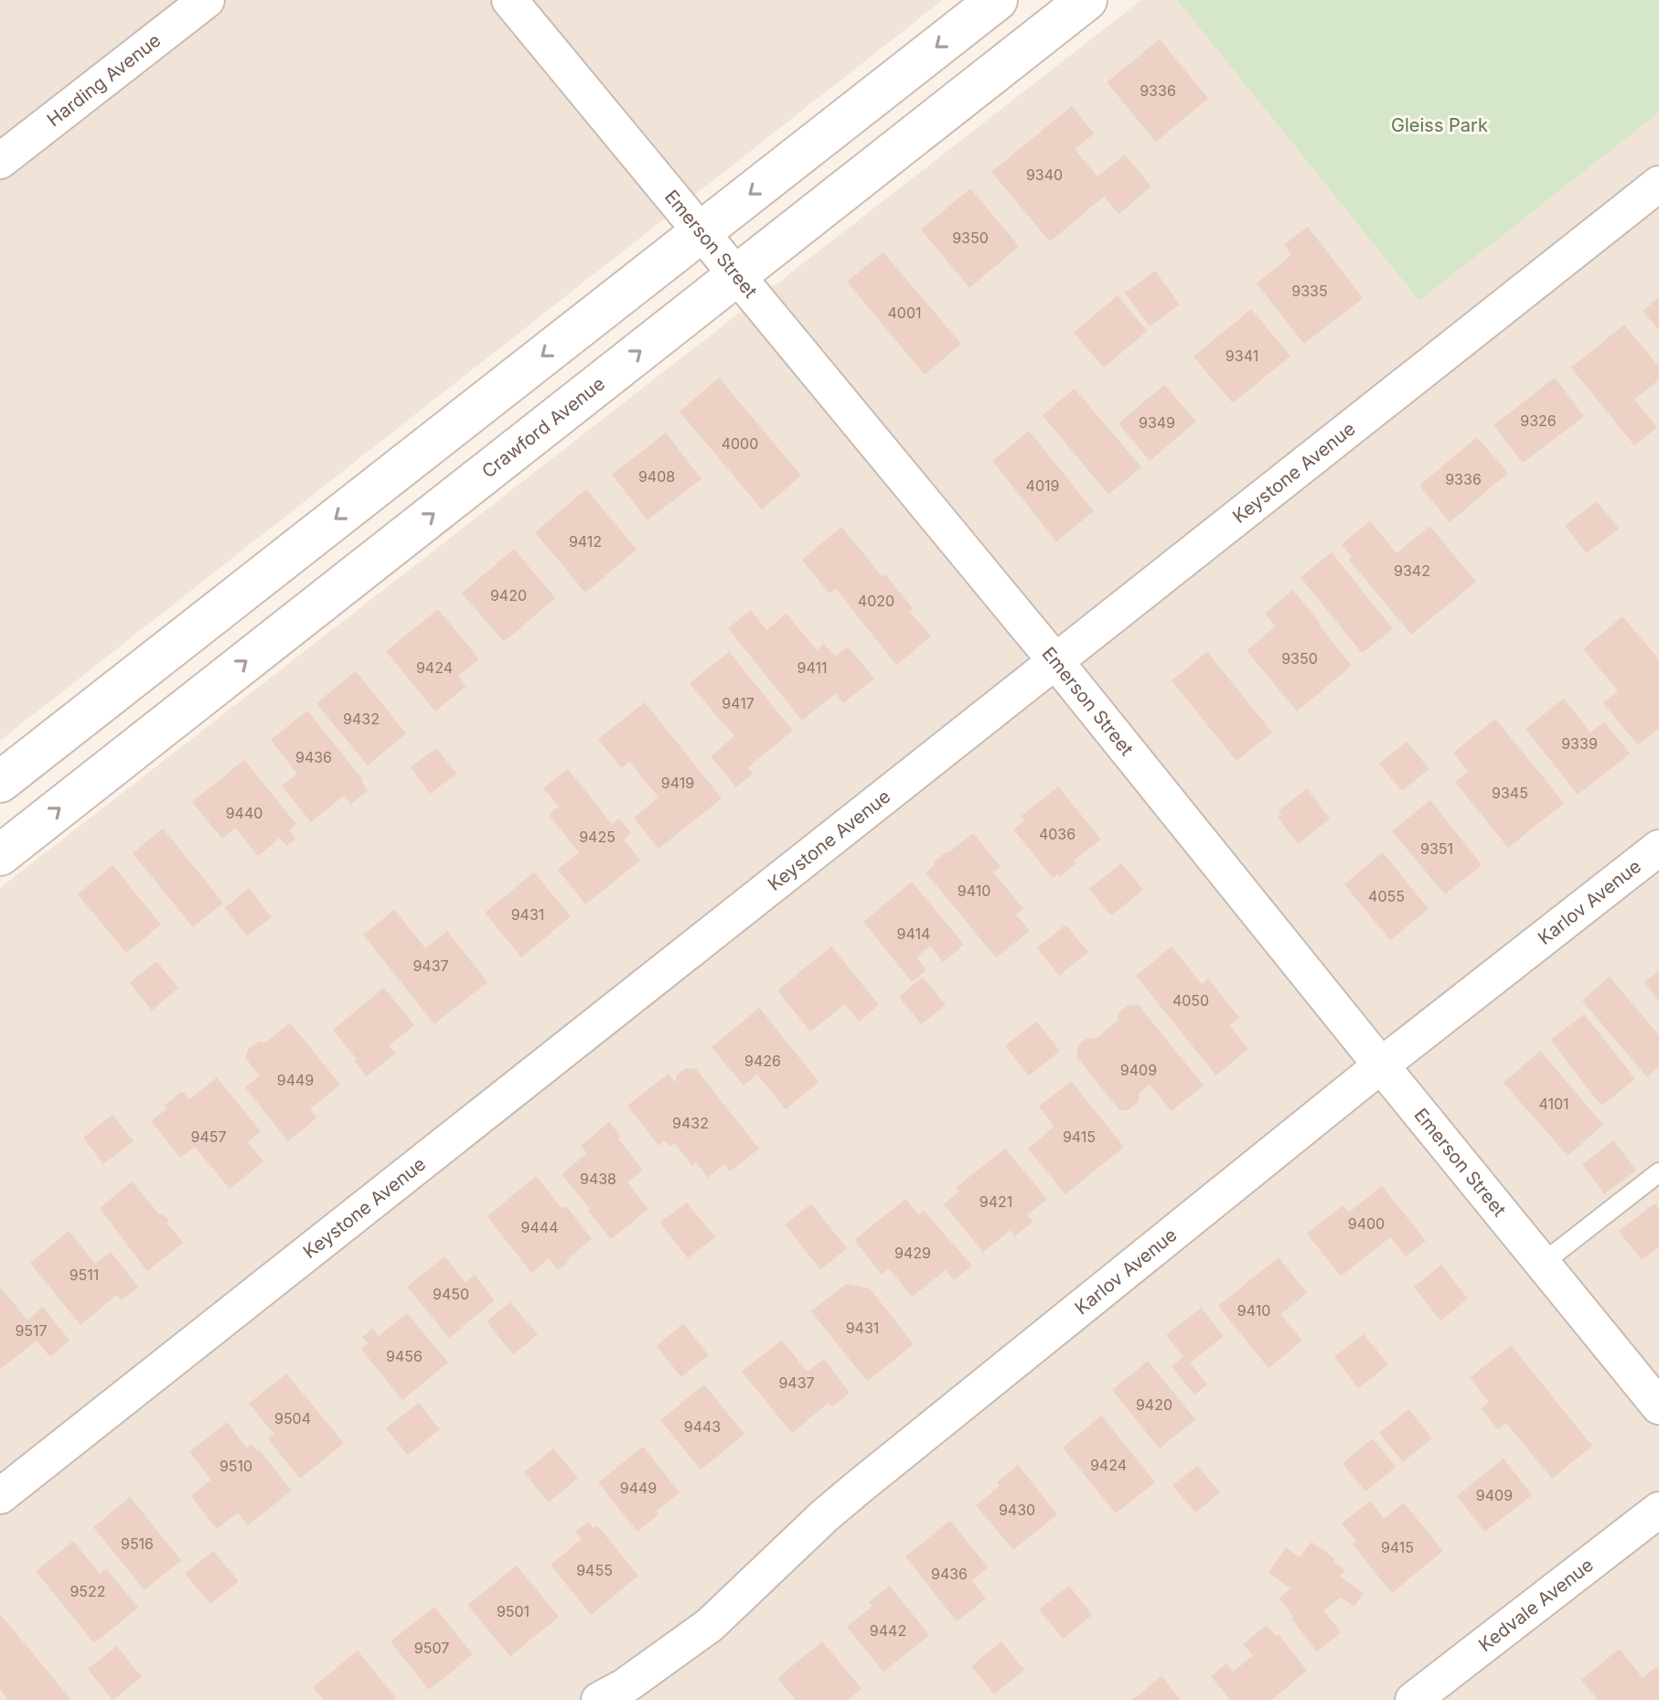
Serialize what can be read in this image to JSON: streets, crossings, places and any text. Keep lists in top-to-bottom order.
{
  "streets": {
    "main road": ["Crawford Avenue"],
    "street": [
      "Harding Avenue",
      "Emerson Street",
      "Keystone Avenue",
      "Karlov Avenue",
      "Kedvale Avenue"
    ]
  },
  "crossings": [
    ["Emerson Street", "Crawford Avenue"],
    ["Emerson Street", "Keystone Avenue"],
    ["Emerson Street", "Karlov Avenue"]
  ],
  "parks": ["Gleiss Park"],
  "house_numbers": [
    "9336",
    "9340",
    "9350",
    "9335",
    "4001",
    "9341",
    "9326",
    "9349",
    "4000",
    "9408",
    "9336",
    "4019",
    "9412",
    "9342",
    "9420",
    "4020",
    "9350",
    "9424",
    "9411",
    "9417",
    "9432",
    "9339",
    "9436",
    "9419",
    "9345",
    "9440",
    "4036",
    "9425",
    "9351",
    "9410",
    "4055",
    "9431",
    "9414",
    "9437",
    "4050",
    "9426",
    "9409",
    "9449",
    "4101",
    "9432",
    "9457",
    "9415",
    "9438",
    "9421",
    "9400",
    "9444",
    "9429",
    "9511",
    "9450",
    "9410",
    "9431",
    "9517",
    "9456",
    "9437",
    "9420",
    "9504",
    "9443",
    "9424",
    "9510",
    "9449",
    "9409",
    "9430",
    "9516",
    "9415",
    "9455",
    "9436",
    "9522",
    "9501",
    "9442",
    "9507"
  ]
}
